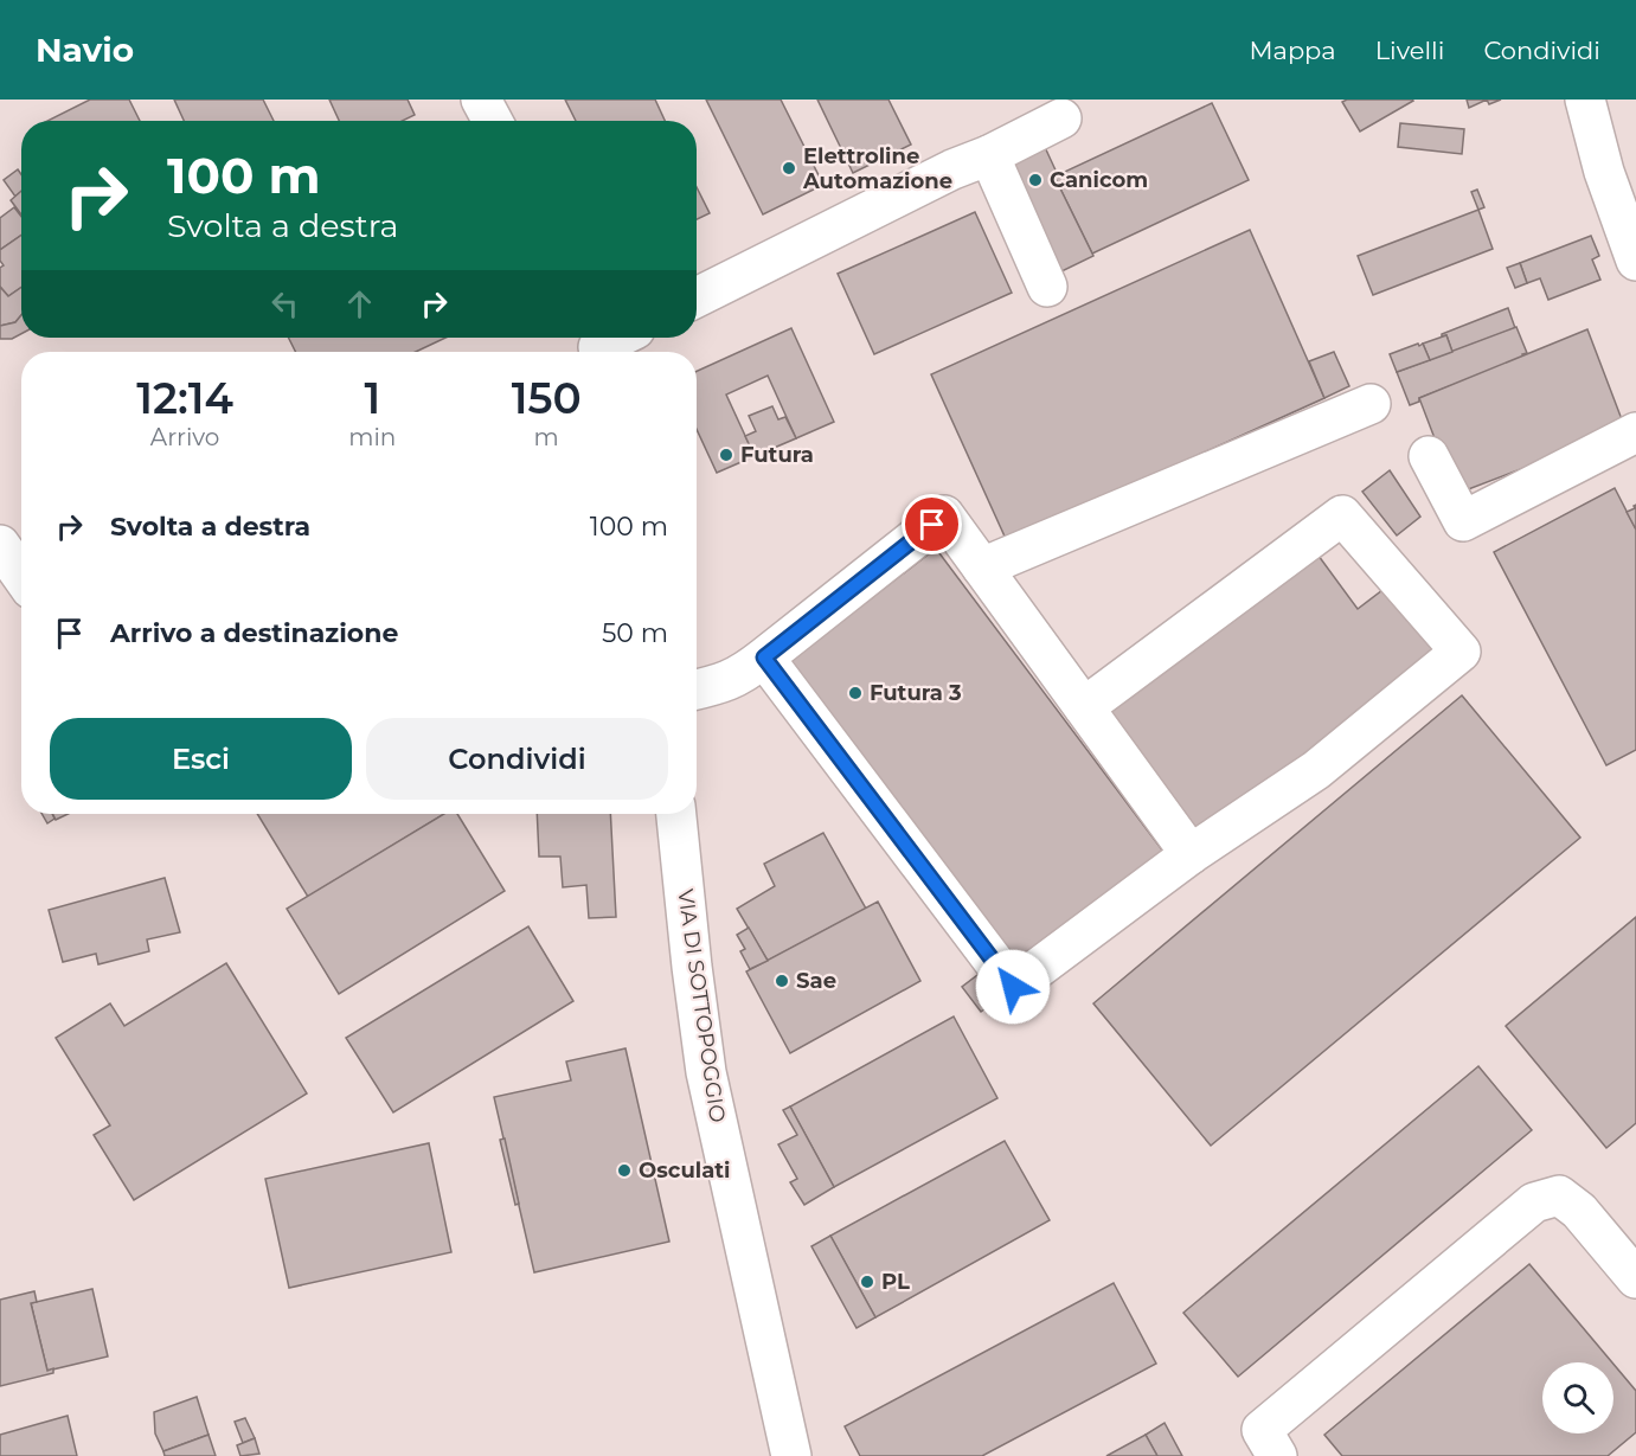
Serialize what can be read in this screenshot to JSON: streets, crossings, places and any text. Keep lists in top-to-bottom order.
{
  "streets": {
    "street": ["VIA DI SOTTOPOGGIO"]
  },
  "places": [
    "Elettroline Automazione",
    "Canicom",
    "Futura",
    "Futura 3",
    "Sae",
    "Osculati",
    "PL"
  ],
  "page": {
    "header": "Navio",
    "nav": ["Mappa", "Livelli", "Condividi"],
    "turn": ["100 m", "Svolta a destra"],
    "eta": [
      "12:14",
      "Arrivo",
      "1",
      "min",
      "150",
      "m"
    ],
    "list": [
      {
        "name": "Svolta a destra",
        "value": "100 m"
      },
      {
        "name": "Arrivo a destinazione",
        "value": "50 m"
      }
    ],
    "buttons": ["Esci", "Condividi"]
  }
}
